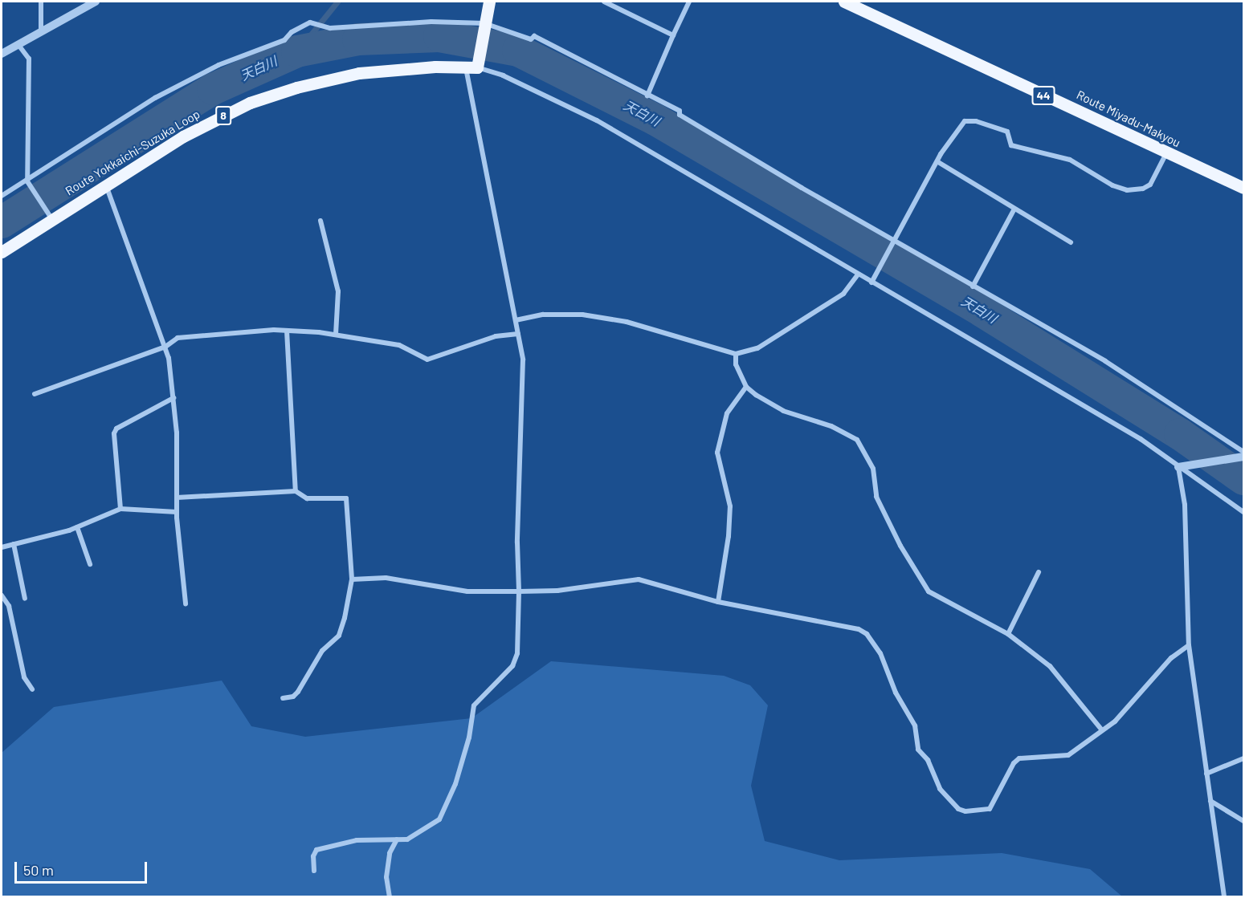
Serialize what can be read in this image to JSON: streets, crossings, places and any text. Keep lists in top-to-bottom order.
{
  "streets": {
    "main road": [
      "44",
      "8",
      "Route Miyadu-Makyou",
      "Route Yokkaichi-Suzuka Loop"
    ]
  },
  "water": ["天白川"],
  "scale_bar": "50 m"
}
